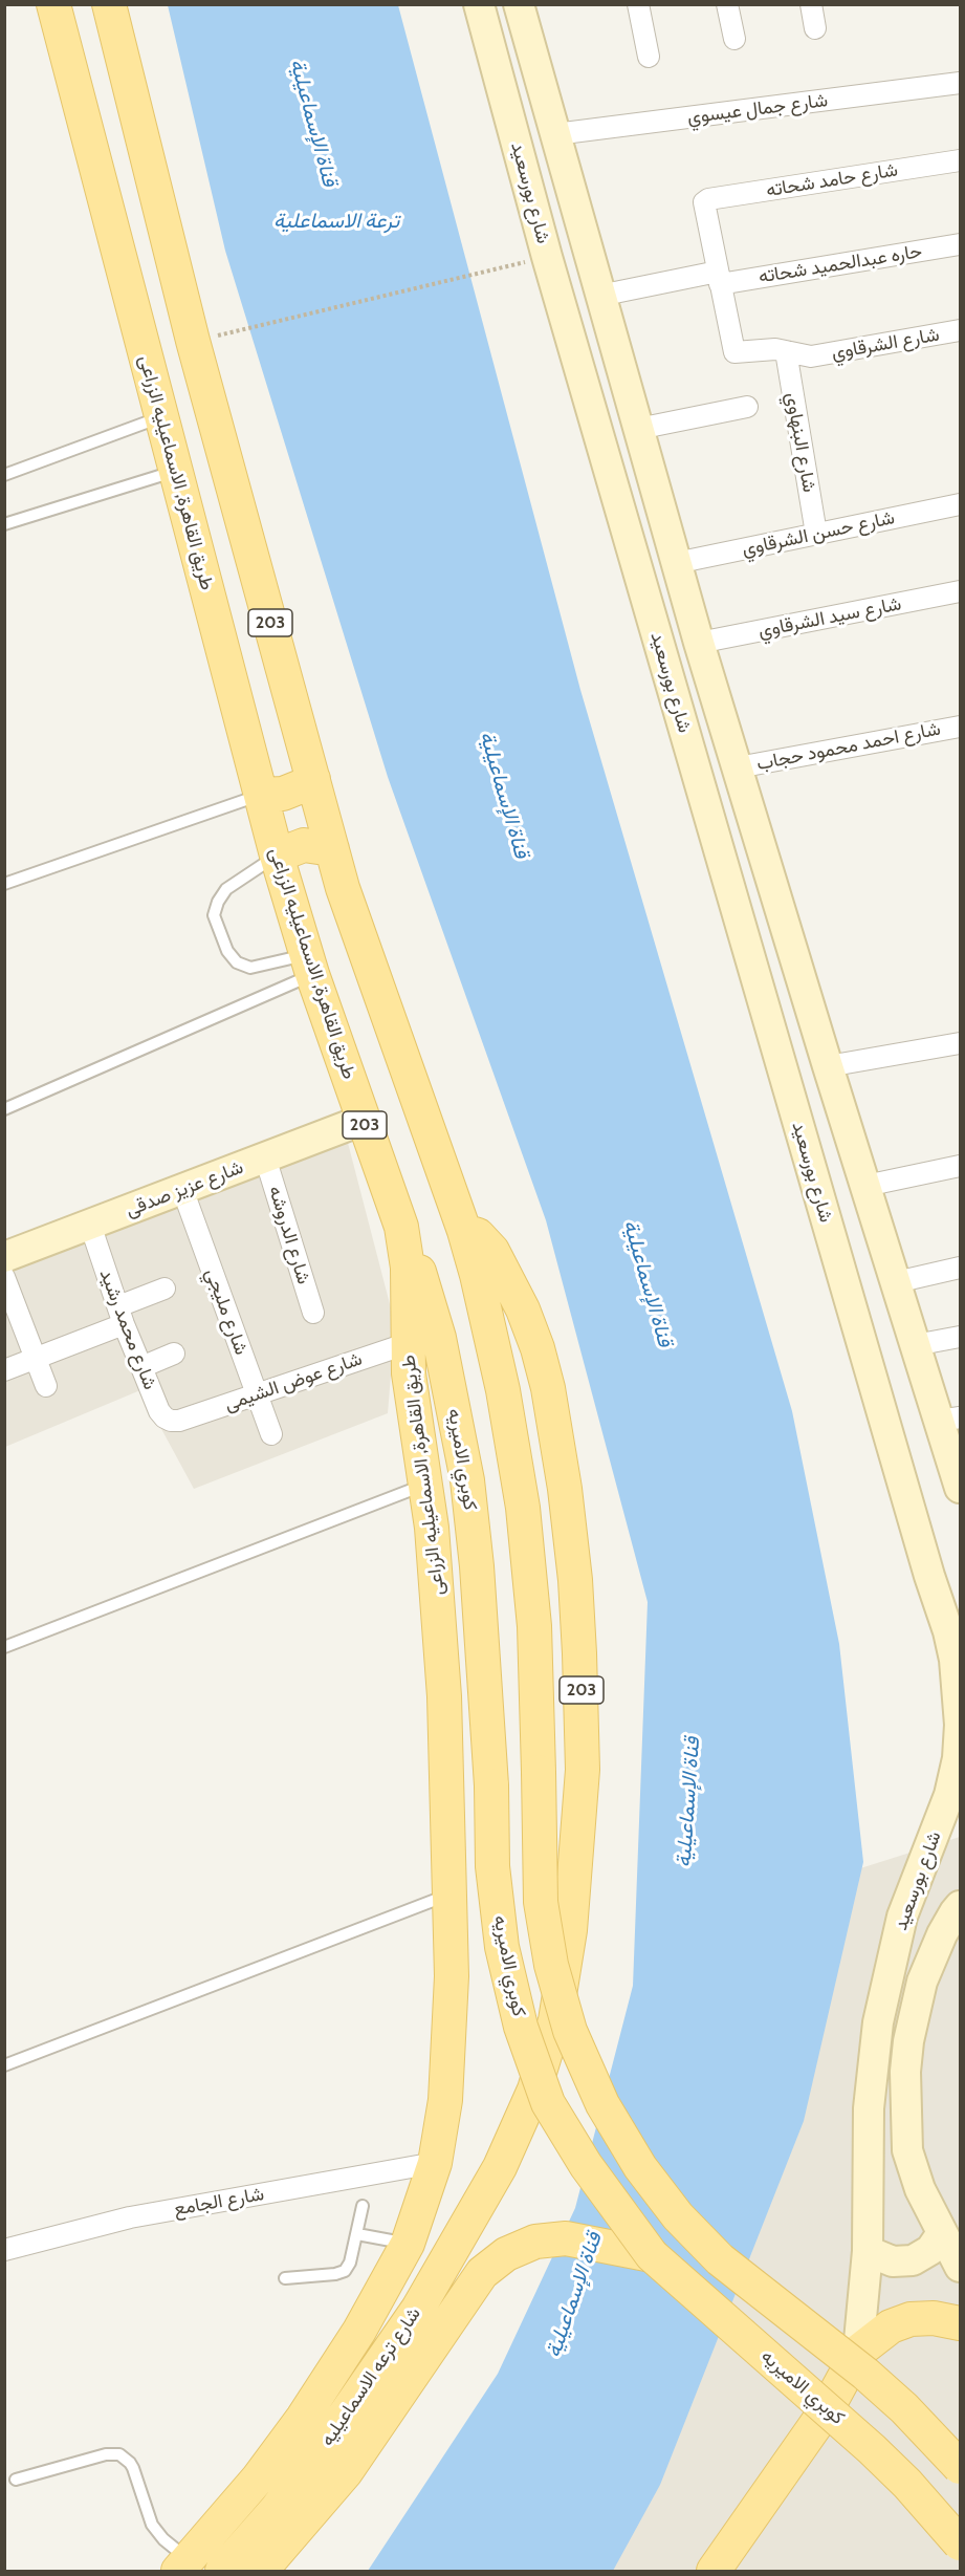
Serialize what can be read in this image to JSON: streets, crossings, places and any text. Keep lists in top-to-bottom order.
{
  "streets": {
    "main road": [
      "شارع بورسعيد",
      "طريق القاهرة, الاسماعيليه الزراعى",
      "203",
      "شارع عزيز صدقى",
      "كوبري الاميريه",
      "شارع ترعه الاسماعيليه"
    ],
    "street": [
      "شارع جمال عيسوي",
      "شارع حامد شحاته",
      "حاره عبدالحميد شحاته",
      "شارع الشرقاوي",
      "شارع البنهاوي",
      "شارع حسن الشرقاوي",
      "شارع سيد الشرقاوي",
      "شارع احمد محمود حجاب",
      "شارع الدروشه",
      "شارع مليجي",
      "شارع محمد رشيد",
      "شارع عوض الشيمى",
      "شارع الجامع"
    ]
  },
  "crossings": [
    ["شارع جمال عيسوي", "شارع بورسعيد"],
    ["شارع حامد شحاته", "حاره عبدالحميد شحاته"],
    ["شارع بورسعيد", "حاره عبدالحميد شحاته"],
    ["شارع بورسعيد", "شارع حسن الشرقاوي"],
    ["شارع بورسعيد", "شارع سيد الشرقاوي"],
    ["شارع بورسعيد", "شارع احمد محمود حجاب"],
    ["شارع الشرقاوي", "شارع البنهاوي"],
    ["شارع البنهاوي", "شارع حسن الشرقاوي"],
    ["طريق القاهرة, الاسماعيليه الزراعى", "شارع عزيز صدقى"],
    ["طريق القاهرة, الاسماعيليه الزراعى", "شارع عوض الشيمى"],
    ["طريق القاهرة, الاسماعيليه الزراعى", "كوبري الاميريه"],
    ["طريق القاهرة, الاسماعيليه الزراعى", "شارع الجامع"],
    ["طريق القاهرة, الاسماعيليه الزراعى", "شارع ترعه الاسماعيليه"],
    ["203", "شارع ترعه الاسماعيليه"],
    ["شارع عزيز صدقى", "شارع الدروشه"],
    ["شارع عزيز صدقى", "شارع مليجي"],
    ["شارع عزيز صدقى", "شارع محمد رشيد"],
    ["شارع مليجي", "شارع عوض الشيمى"],
    ["شارع محمد رشيد", "شارع عوض الشيمى"]
  ],
  "water": ["قناة الإسماعيلية", "ترعة الاسماعلية"]
}
